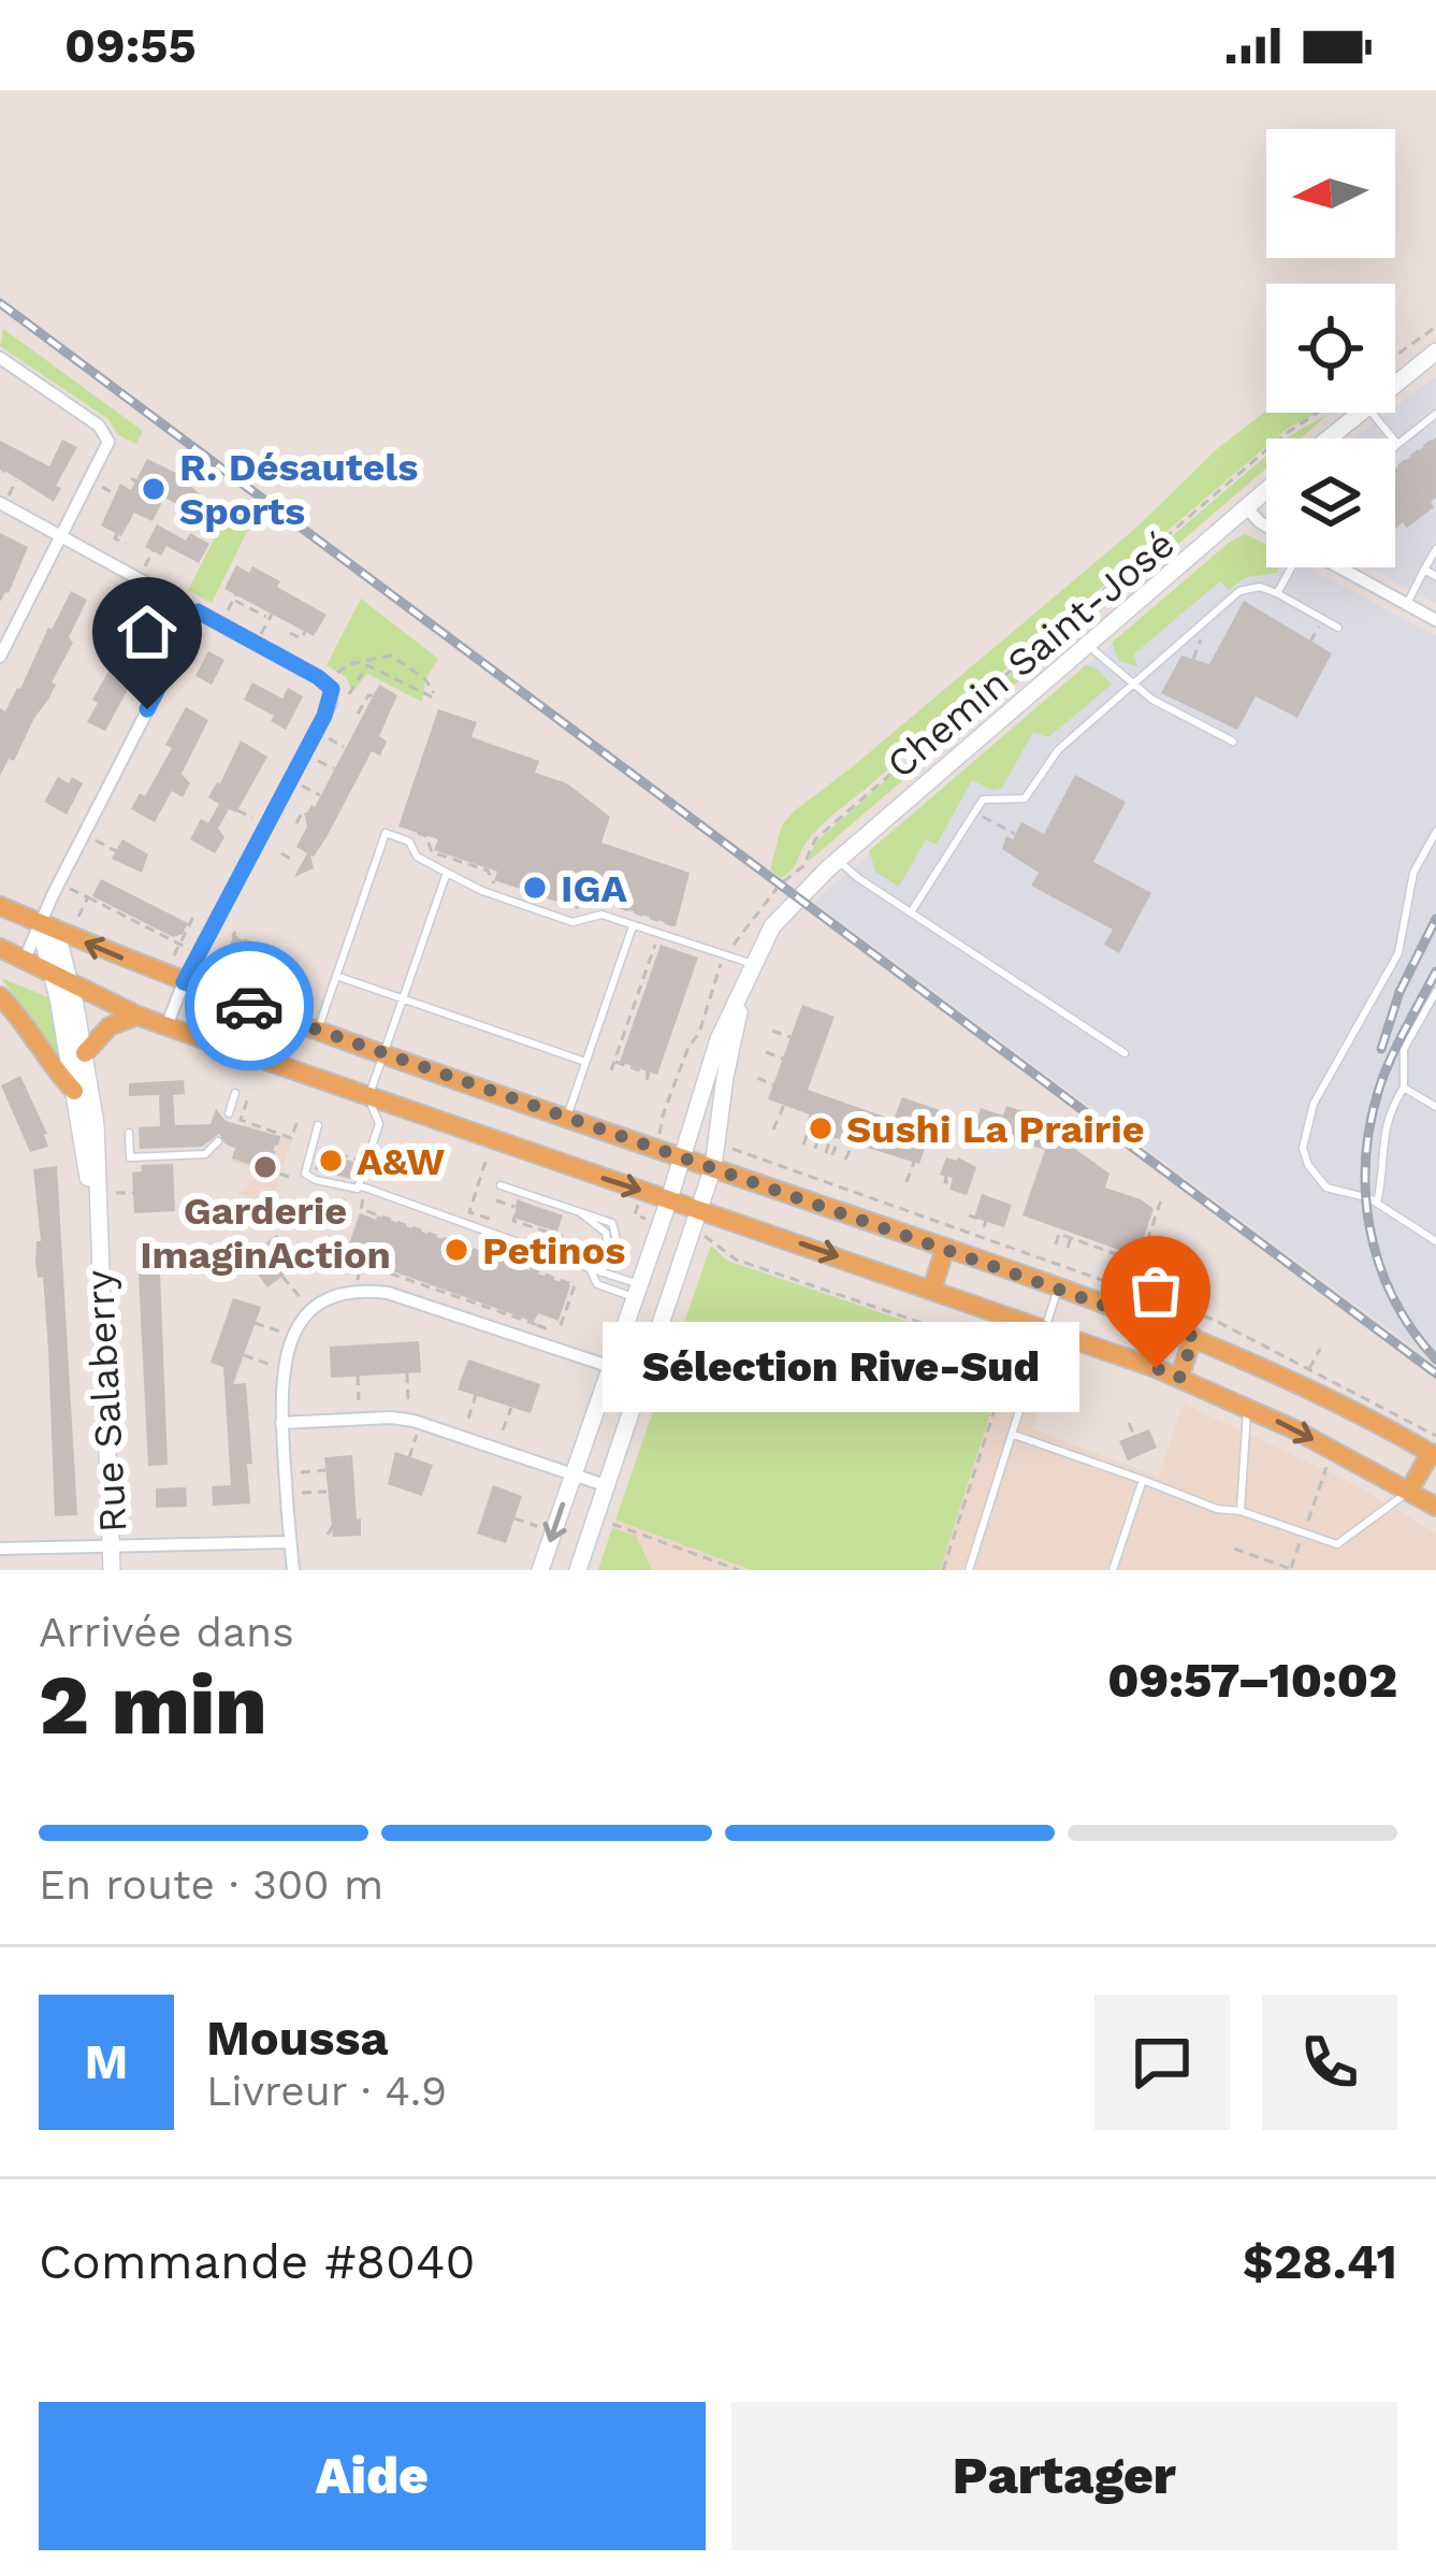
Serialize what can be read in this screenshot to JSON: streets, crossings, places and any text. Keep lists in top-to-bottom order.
{
  "streets": {
    "street": ["Chemin Saint-José", "Rue Salaberry"]
  },
  "places": [
    "R. Désautels Sports",
    "IGA",
    "Sushi La Prairie",
    "A&W",
    "Garderie ImaginAction",
    "Petinos",
    "Sélection Rive-Sud"
  ],
  "north": "left",
  "page": {
    "status": "09:55",
    "bubble": "Sélection Rive-Sud",
    "heading": ["2 min", "Arrivée dans", "09:57–10:02"],
    "panel": [
      "Moussa",
      "Livreur · 4.9",
      "Commande #8040",
      "$28.41"
    ],
    "bar": "En route · 300 m",
    "round": "M",
    "buttons": ["Aide", "Partager"]
  }
}
